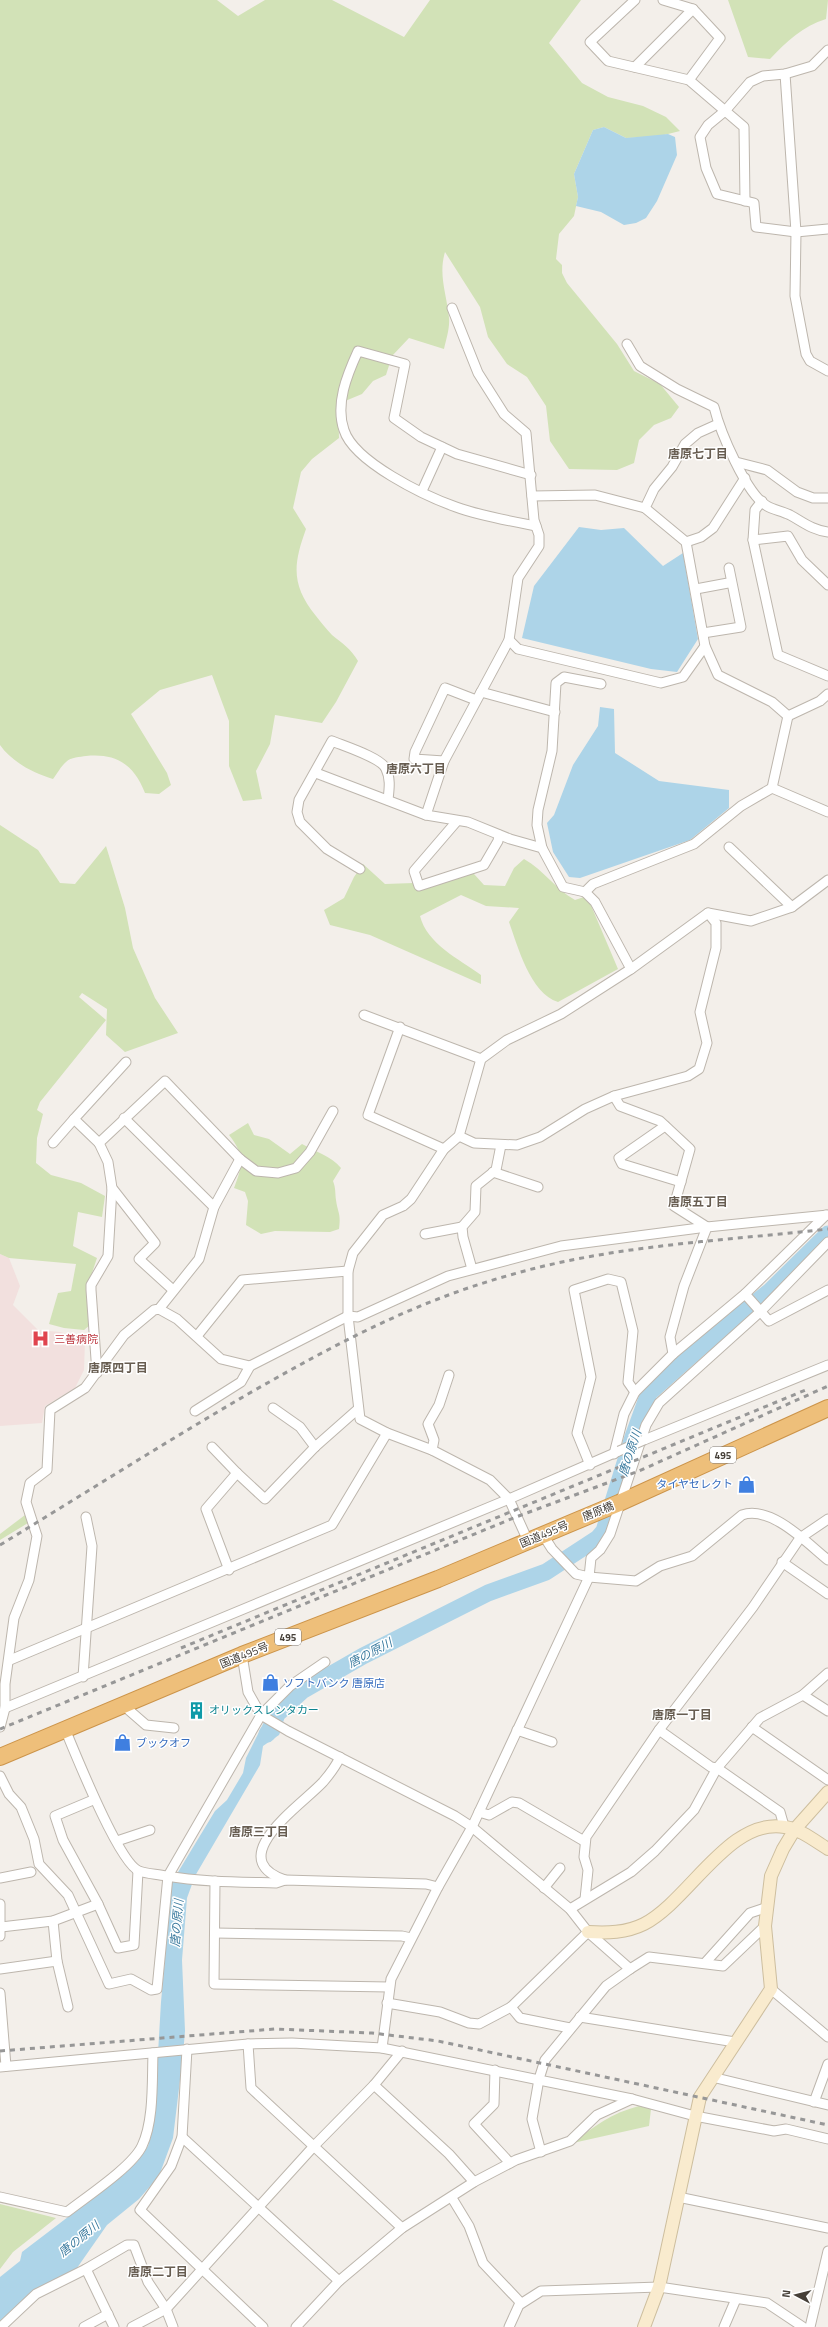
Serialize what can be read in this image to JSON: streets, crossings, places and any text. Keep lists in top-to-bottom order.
{
  "streets": {
    "highway": ["495", "唐原橋", "国道495号"]
  },
  "crossings": [
    ["495", "唐原橋"],
    ["唐原橋", "国道495号"]
  ],
  "districts": [
    "唐原七丁目",
    "唐原六丁目",
    "唐原五丁目",
    "唐原四丁目",
    "唐原一丁目",
    "唐原三丁目",
    "唐原二丁目"
  ],
  "water": ["唐の原川"],
  "places": {
    "hospital": ["三善病院"],
    "shop": ["タイヤセレクト", "ソフトバンク 唐原店", "ブックオフ"],
    "building": ["オリックスレンタカー"]
  },
  "north": "left"
}
